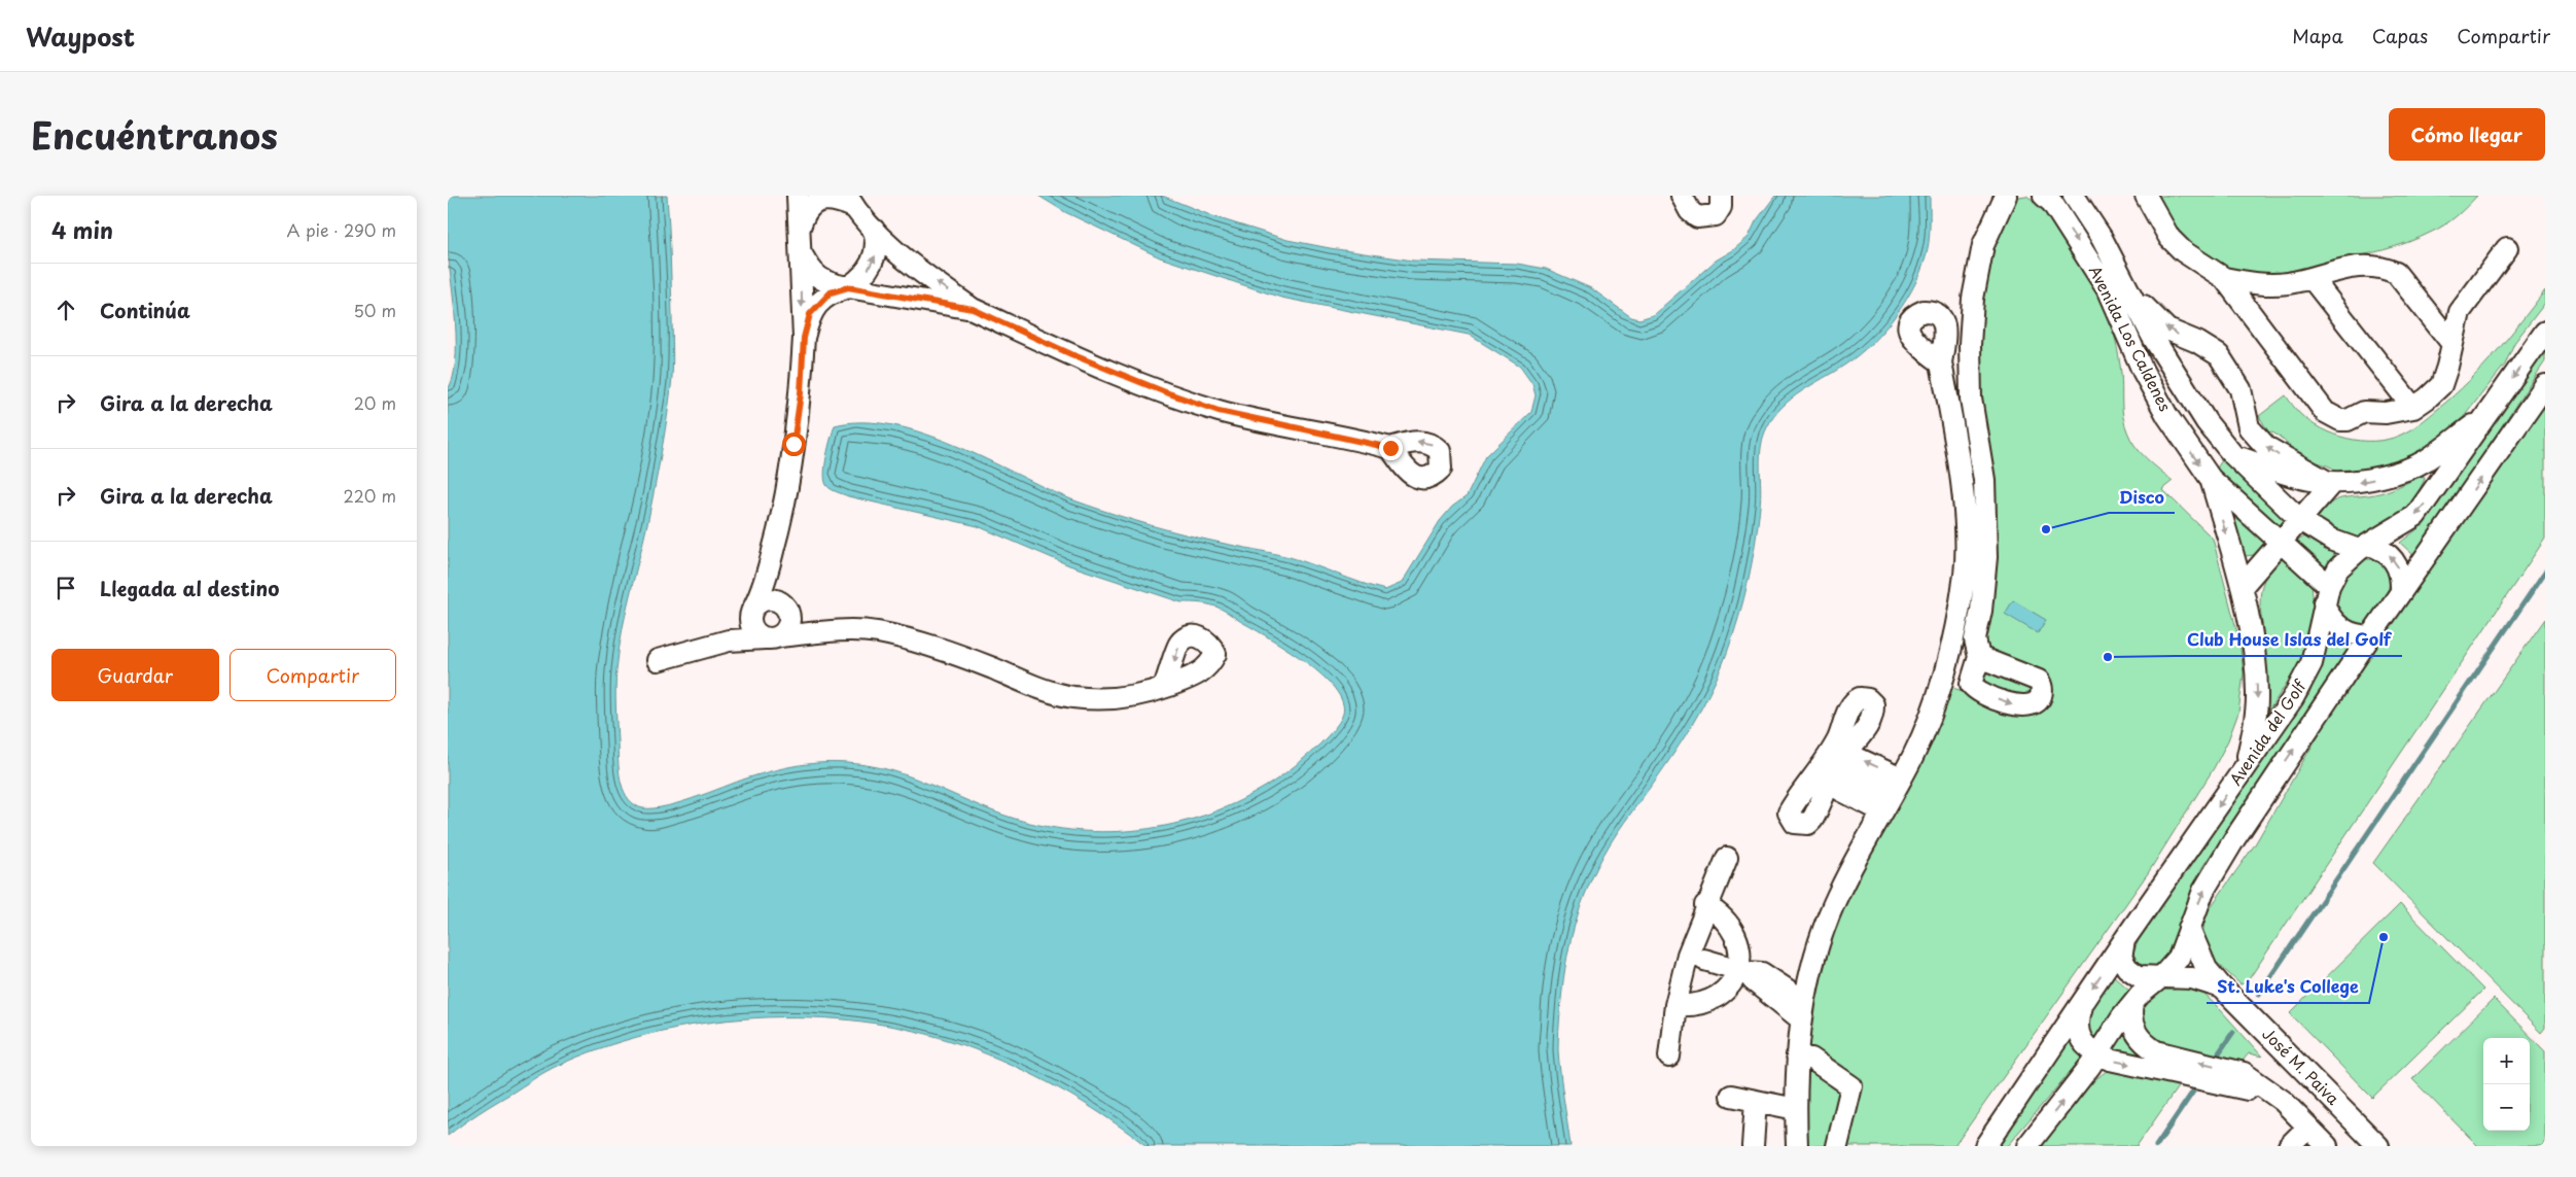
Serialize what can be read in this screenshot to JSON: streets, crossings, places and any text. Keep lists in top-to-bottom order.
{
  "streets": {
    "street": ["Avenida Los Caldenes", "Avenida del Golf", "José M. Paiva"]
  },
  "crossings": [
    ["Avenida Los Caldenes", "Avenida del Golf"],
    ["Avenida del Golf", "José M. Paiva"]
  ],
  "places": ["Disco", "Club House Islas del Golf", "St. Luke's College"],
  "page": {
    "header": "Waypost",
    "nav": ["Mapa", "Capas", "Compartir"],
    "title": "Encuéntranos",
    "buttons": [
      "Cómo llegar",
      ["Guardar", "Compartir"]
    ],
    "heading": ["4 min", "A pie · 290 m"],
    "list": [
      ["Continúa", "50 m"],
      ["Gira a la derecha", "20 m"],
      ["Gira a la derecha", "220 m"],
      "Llegada al destino"
    ],
    "map_buttons": ["+", "−"]
  }
}
